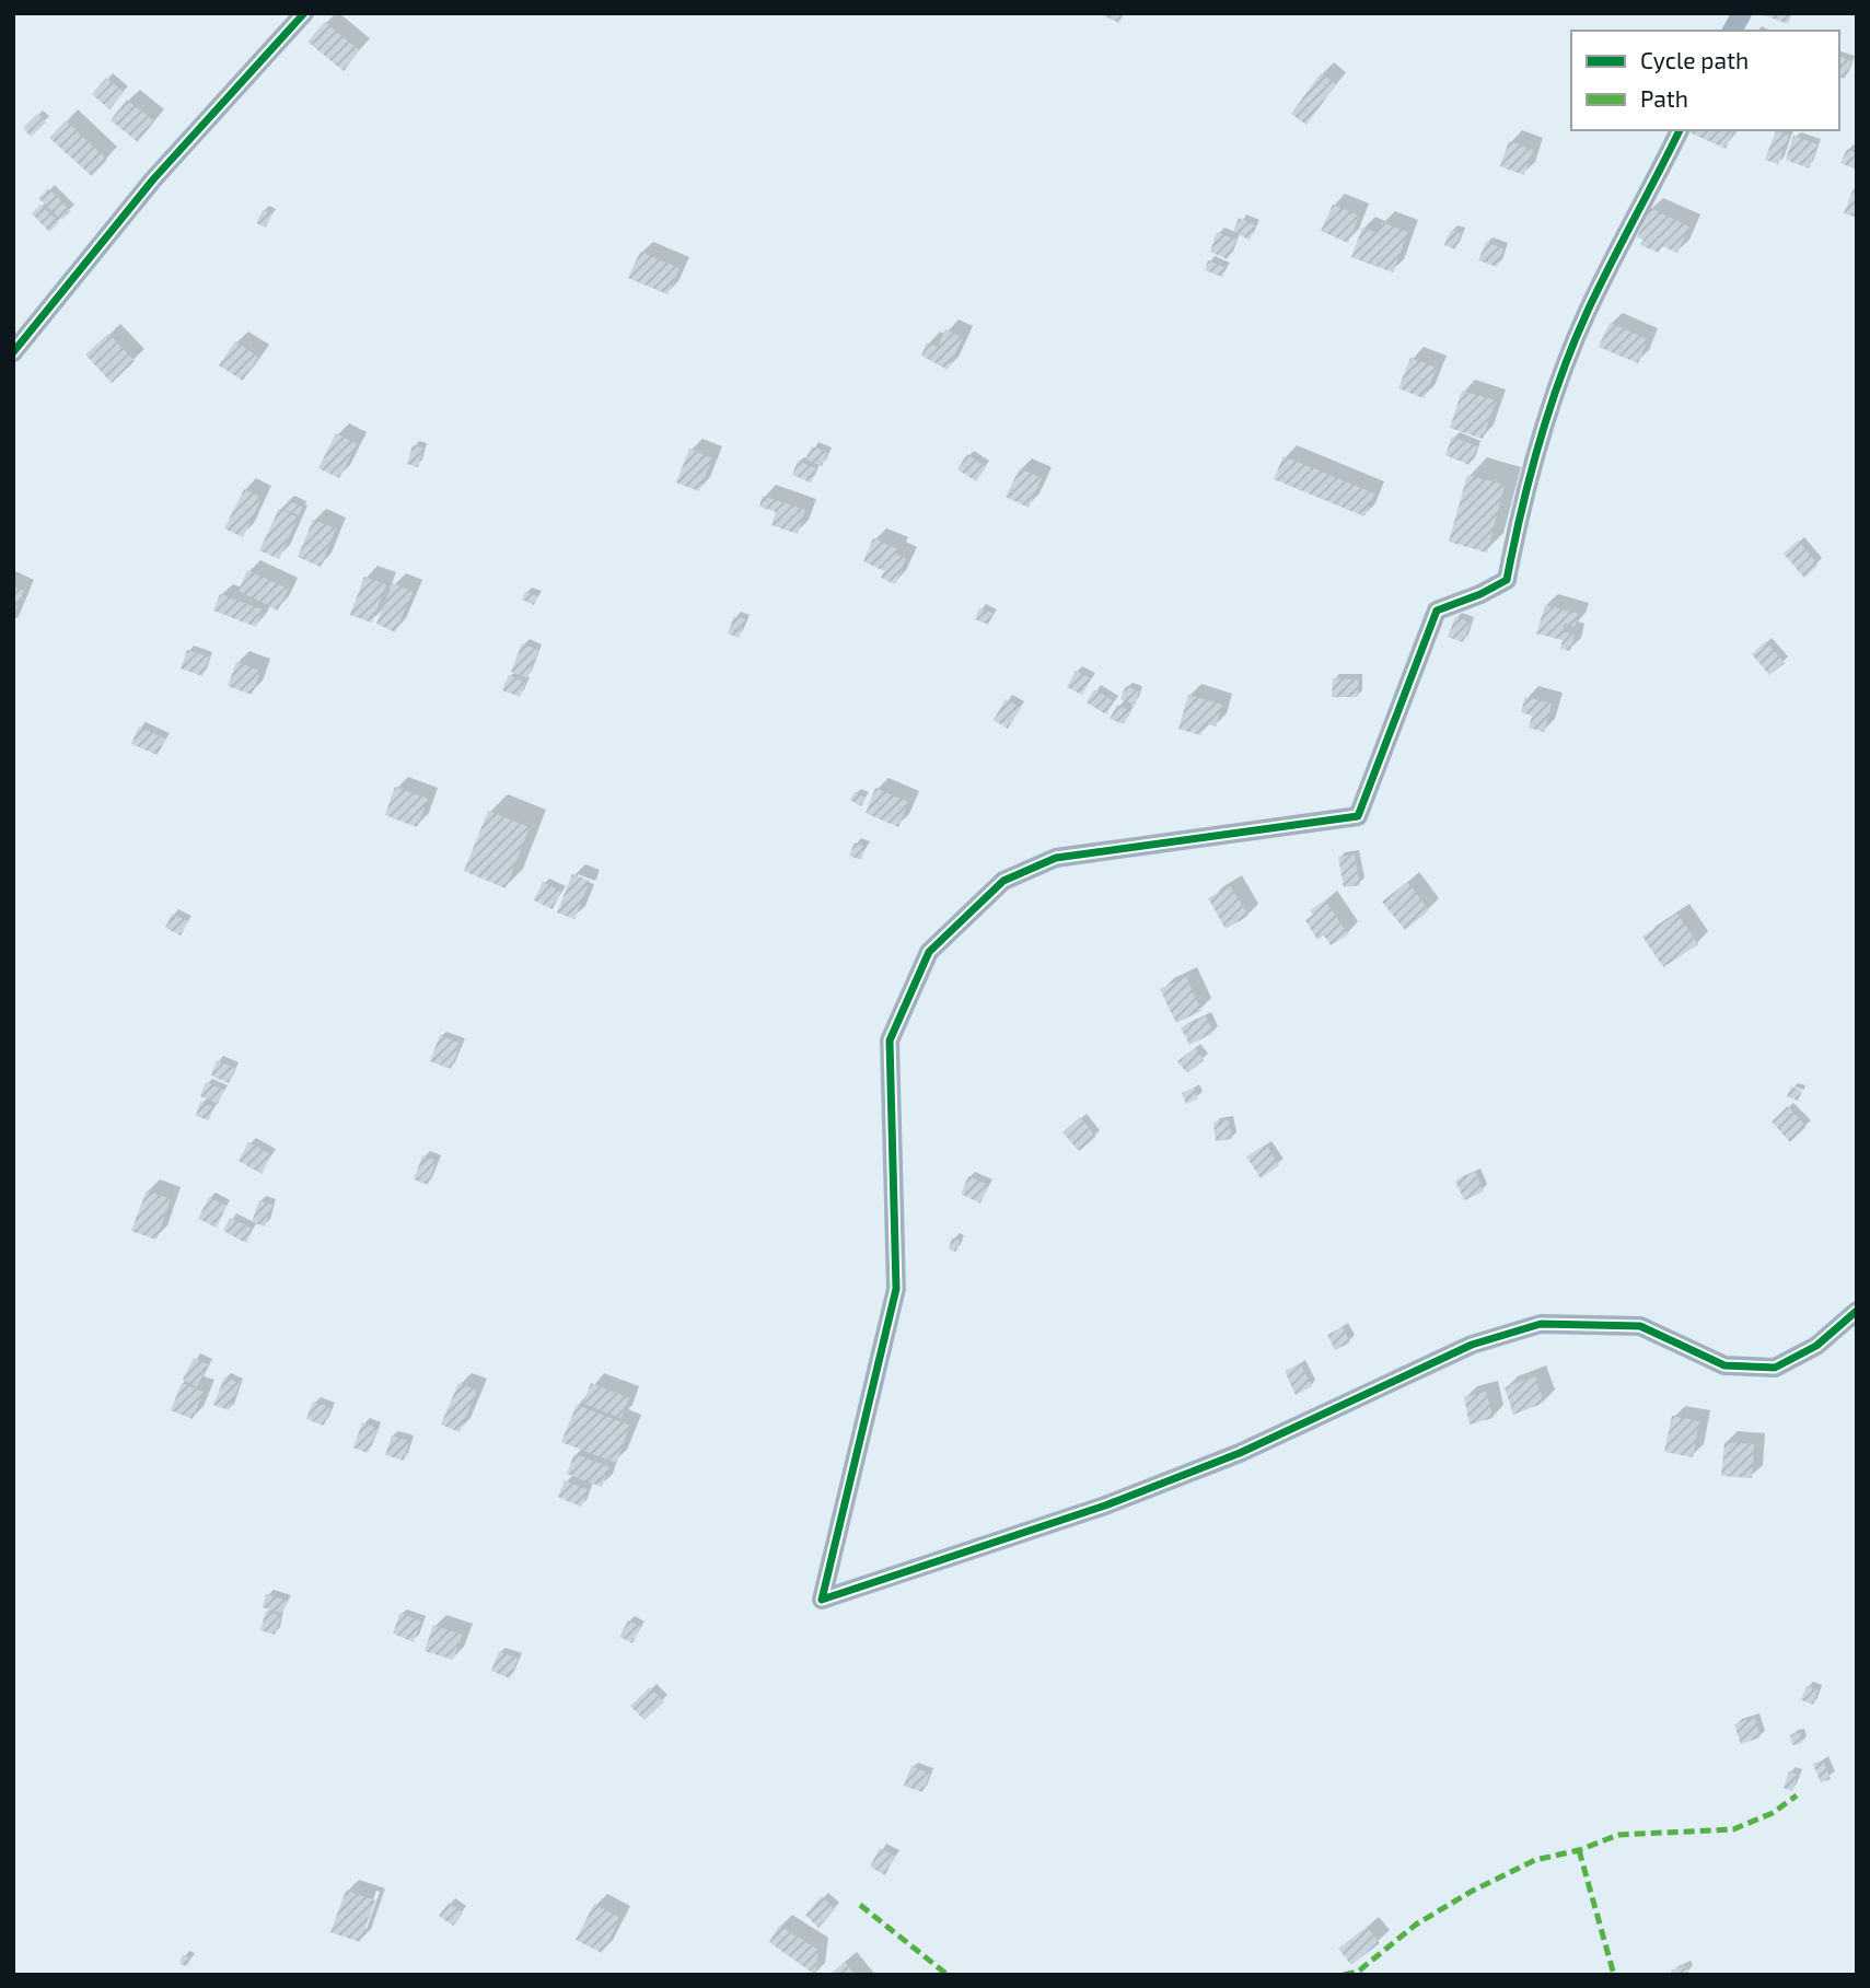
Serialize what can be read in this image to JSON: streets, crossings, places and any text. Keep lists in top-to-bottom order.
{
  "legend": ["Cycle path", "Path"]
}
